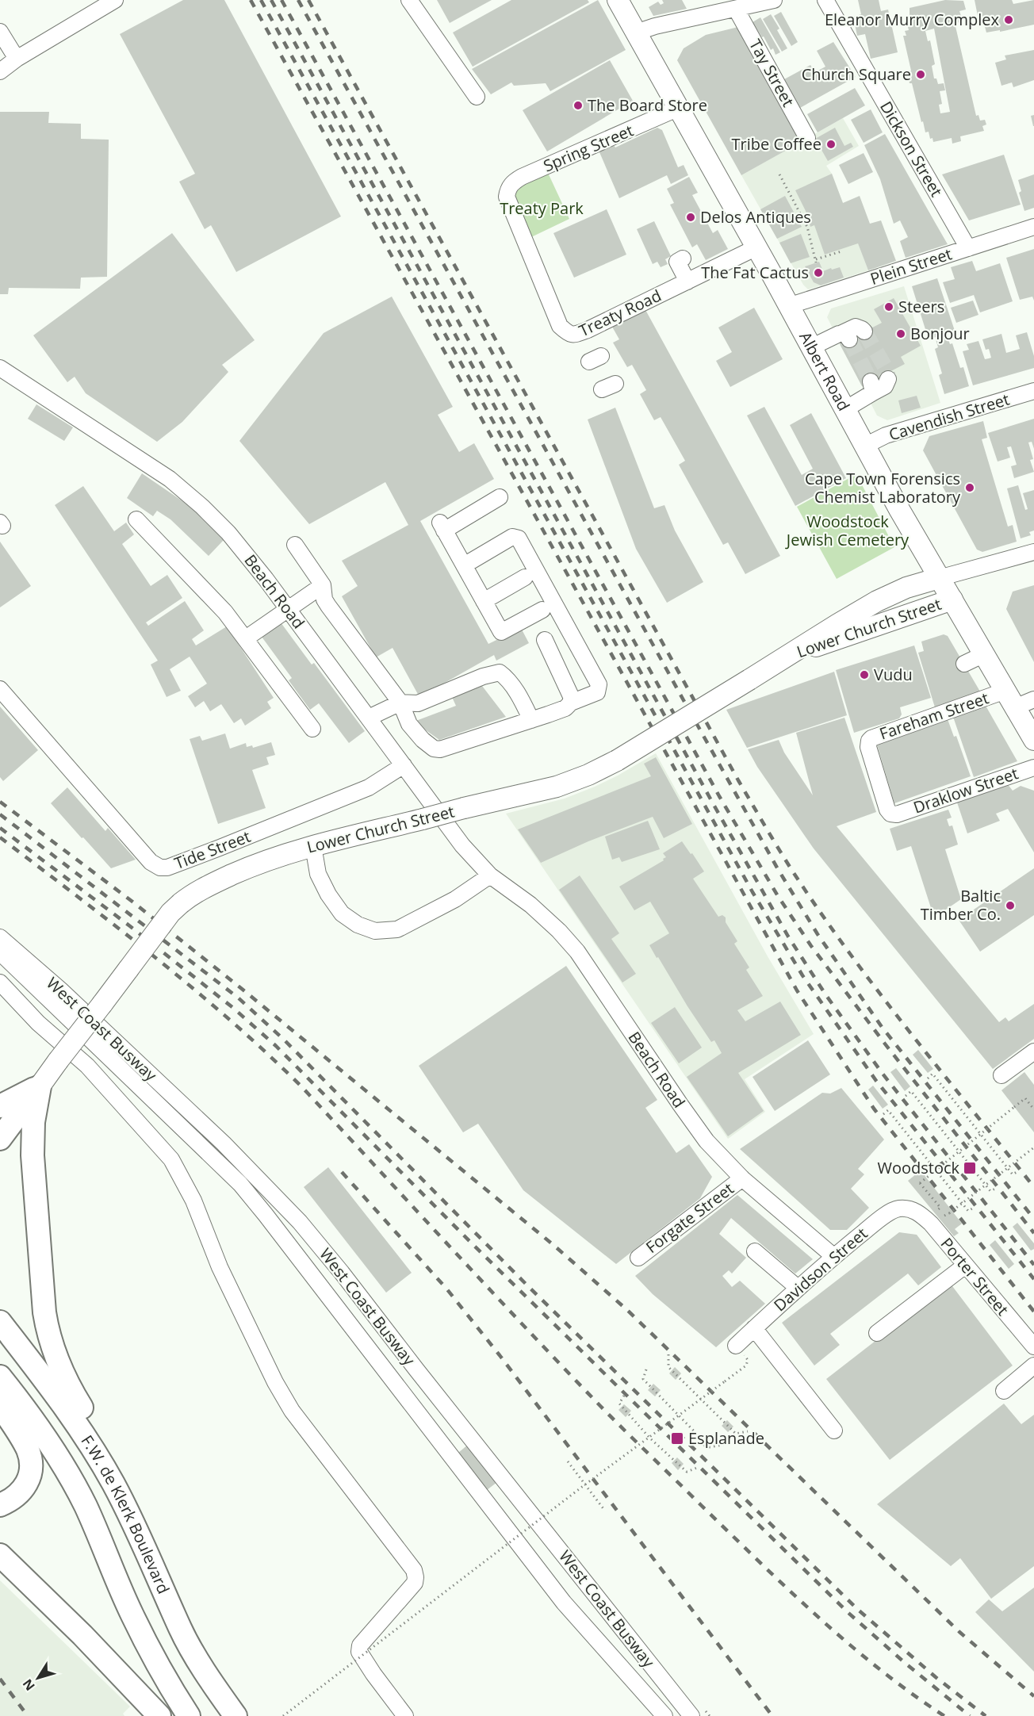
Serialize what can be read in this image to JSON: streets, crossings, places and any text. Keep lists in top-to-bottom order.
{
  "streets": {
    "highway": ["F.W. de Klerk Boulevard"],
    "main road": ["Albert Road", "Lower Church Street"],
    "street": [
      "Tay Street",
      "Spring Street",
      "Dickson Street",
      "Plein Street",
      "Treaty Road",
      "Cavendish Street",
      "Beach Road",
      "Fareham Street",
      "Draklow Street",
      "Tide Street",
      "West Coast Busway",
      "Forgate Street",
      "Davidson Street",
      "Porter Street"
    ]
  },
  "crossings": [
    ["Spring Street", "Treaty Road"],
    ["Spring Street", "Albert Road"],
    ["Dickson Street", "Plein Street"],
    ["Plein Street", "Albert Road"],
    ["Treaty Road", "Albert Road"],
    ["Albert Road", "Cavendish Street"],
    ["Albert Road", "Lower Church Street"],
    ["Albert Road", "Fareham Street"],
    ["Beach Road", "Tide Street"],
    ["Beach Road", "Forgate Street"],
    ["Beach Road", "Davidson Street"],
    ["Fareham Street", "Draklow Street"],
    ["Davidson Street", "Porter Street"]
  ],
  "parks": ["Treaty Park", "Woodstock Jewish Cemetery"],
  "places": {
    "other": [
      "Eleanor Murry Complex",
      "Church Square",
      "The Board Store",
      "Tribe Coffee",
      "Delos Antiques",
      "The Fat Cactus",
      "Steers",
      "Bonjour",
      "Cape Town Forensics Chemist Laboratory",
      "Vudu",
      "Baltic Timber Co."
    ],
    "transit": ["Woodstock", "Esplanade"]
  },
  "north": "bottom left"
}
